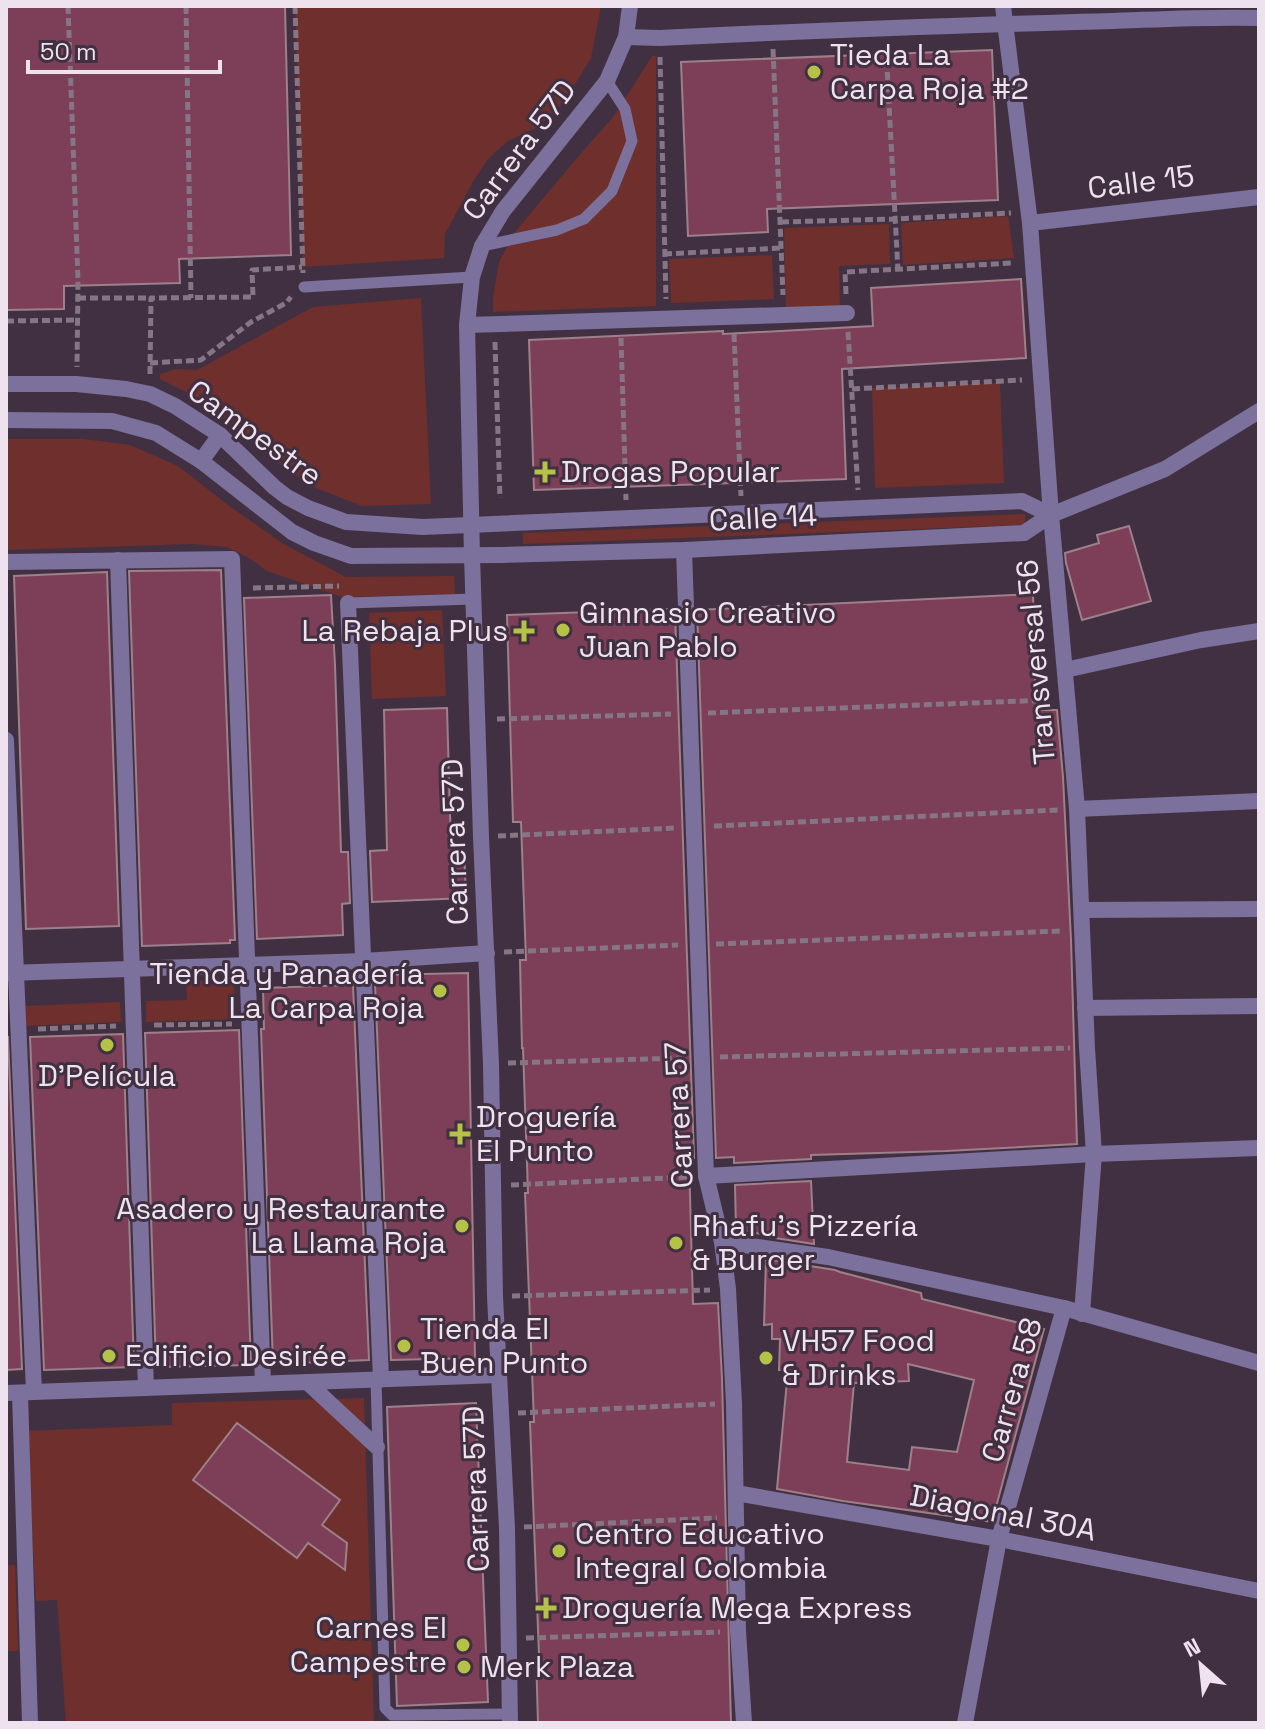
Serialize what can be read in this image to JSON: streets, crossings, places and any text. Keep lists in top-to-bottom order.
{
  "streets": {
    "street": [
      "Carrera 57D",
      "Calle 15",
      "Campestre",
      "Calle 14",
      "Transversal 56",
      "Carrera 57",
      "Carrera 58",
      "Diagonal 30A"
    ]
  },
  "crossings": [
    ["Carrera 57D", "Campestre"],
    ["Carrera 57D", "Calle 14"],
    ["Calle 15", "Transversal 56"],
    ["Campestre", "Calle 14"],
    ["Calle 14", "Transversal 56"],
    ["Calle 14", "Carrera 57"],
    ["Carrera 57", "Diagonal 30A"],
    ["Carrera 58", "Diagonal 30A"]
  ],
  "places": {
    "other": [
      "Tieda La Carpa Roja #2",
      "Gimnasio Creativo Juan Pablo",
      "Tienda y Panadería La Carpa Roja",
      "D'Película",
      "Asadero y Restaurante La Llama Roja",
      "Rhafu's Pizzería & Burger",
      "Tienda El Buen Punto",
      "Edificio Desirée",
      "VH57 Food & Drinks",
      "Centro Educativo Integral Colombia",
      "Carnes El Campestre",
      "Merk Plaza"
    ],
    "health": [
      "Drogas Popular",
      "La Rebaja Plus",
      "Droguería El Punto",
      "Droguería Mega Express"
    ]
  },
  "scale_bar": "50 m",
  "north": "top left"
}
